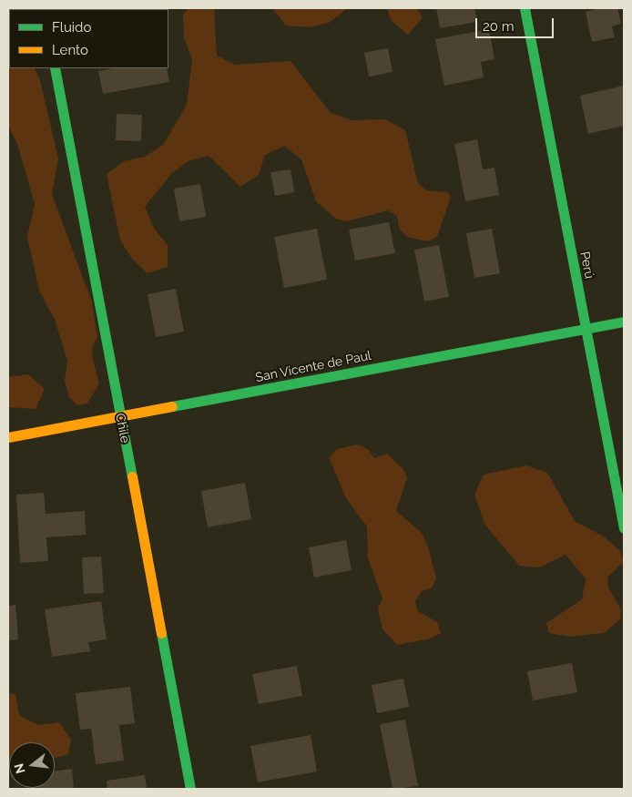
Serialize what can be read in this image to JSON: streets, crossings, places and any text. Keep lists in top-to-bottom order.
{
  "streets": {
    "street": ["Perú", "San Vicente de Paul", "Chile"]
  },
  "crossings": [
    ["Perú", "San Vicente de Paul"],
    ["San Vicente de Paul", "Chile"]
  ],
  "legend": ["Fluido", "Lento"],
  "scale_bar": "20 m",
  "north": "left"
}
